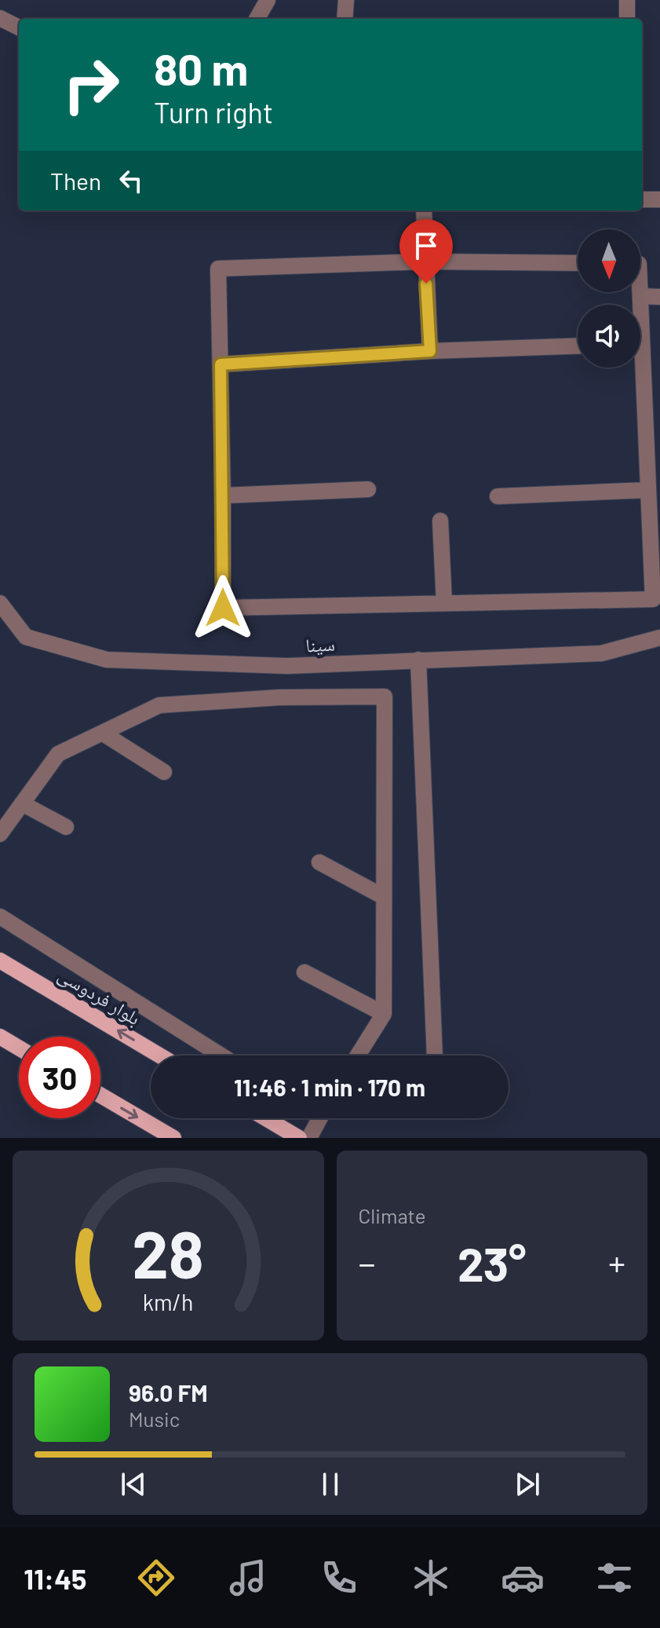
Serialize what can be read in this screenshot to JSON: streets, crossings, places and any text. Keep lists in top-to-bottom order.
{
  "streets": {
    "main road": ["بلوار فردوسی"],
    "street": ["سینا"]
  },
  "one_way": ["بلوار فردوسی"],
  "north": "bottom",
  "page": {
    "turn": ["80 m", "Turn right"],
    "then": "Then",
    "limit": "30",
    "trip": "11:46 · 1 min · 170 m",
    "tile": "Climate",
    "heat": ["−", "23°", "+"],
    "song": ["96.0 FM", "Music"],
    "tabs": "11:45",
    "gauge": ["28", "km/h"]
  }
}
